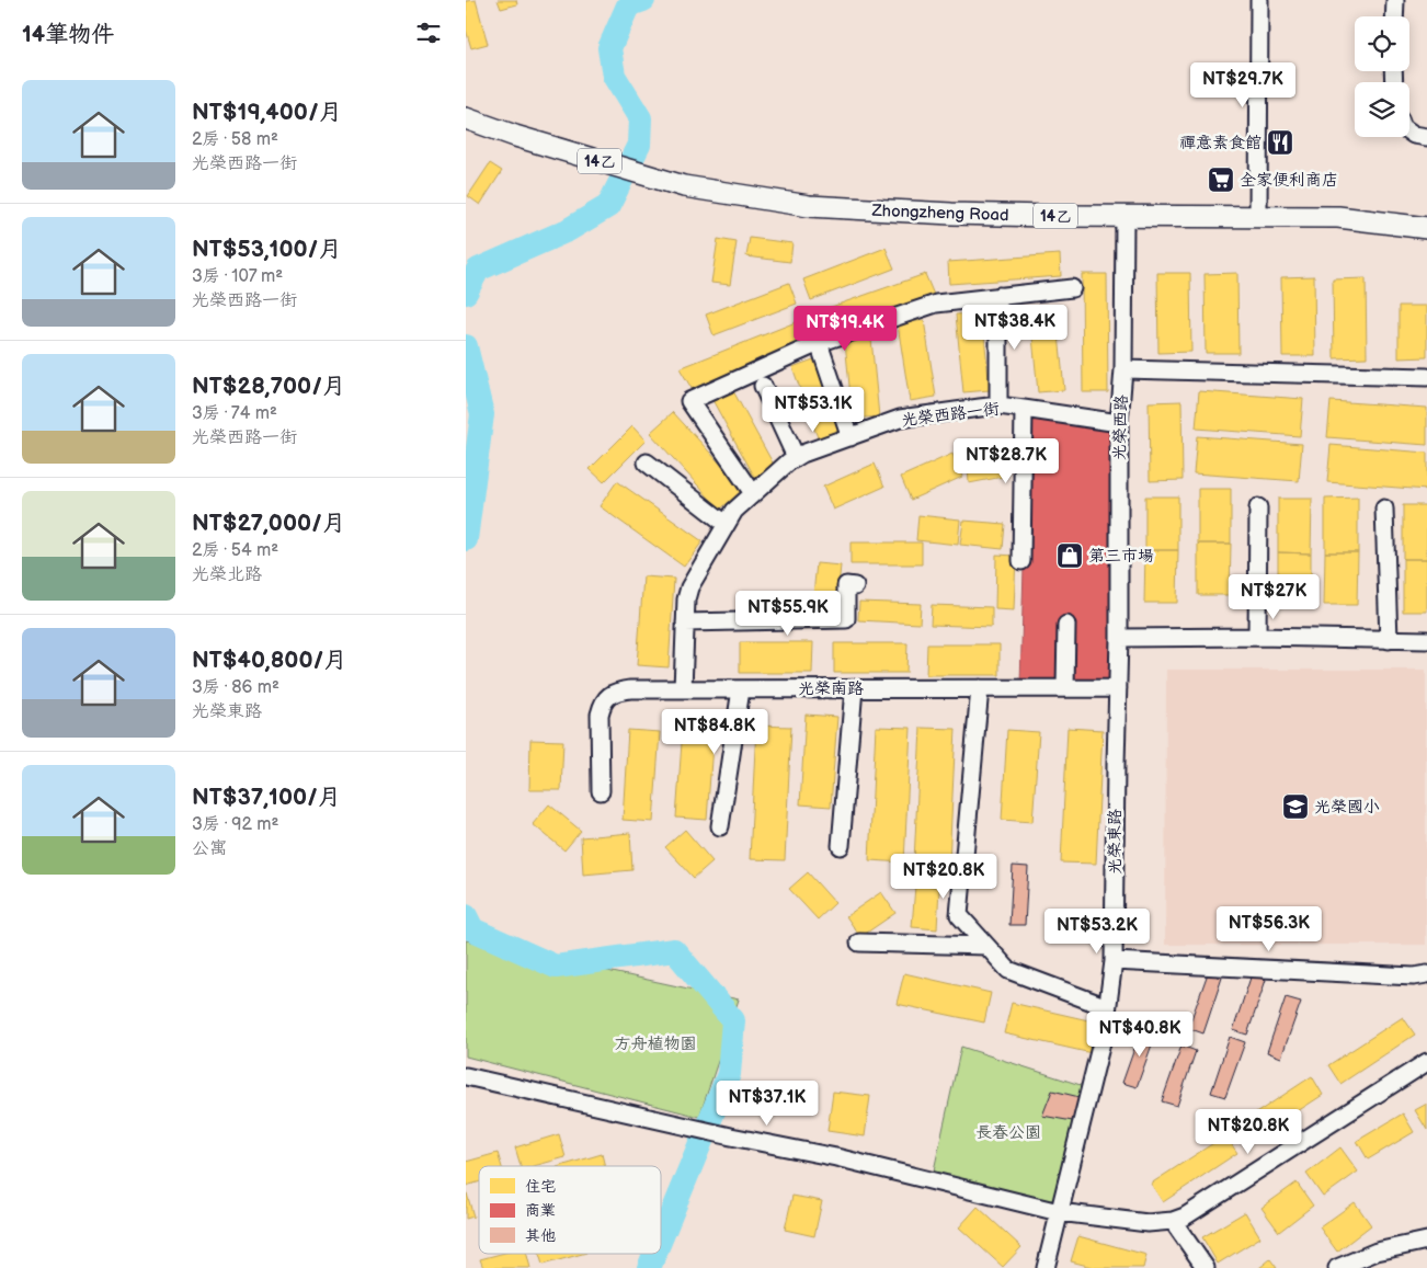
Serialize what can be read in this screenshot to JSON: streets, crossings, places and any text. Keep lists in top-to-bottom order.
{
  "streets": {
    "main road": ["14乙", "Zhongzheng Road"],
    "street": [
      "光榮西路一街",
      "光榮西路",
      "光榮南路",
      "光榮東路"
    ]
  },
  "crossings": [
    ["Zhongzheng Road", "光榮西路"],
    ["光榮西路一街", "光榮西路"],
    ["光榮西路一街", "光榮南路"],
    ["光榮西路", "光榮東路"],
    ["光榮南路", "光榮東路"]
  ],
  "parks": ["方舟植物園", "長春公園"],
  "places": {
    "restaurant": ["禪意素食館"],
    "supermarket": ["全家便利商店"],
    "shop": ["第三市場"],
    "school or university": ["光榮國小"]
  },
  "legend": ["住宅", "商業", "其他"],
  "page": {
    "heading": "14筆物件",
    "price": [
      "NT$29.7K",
      "NT$38.4K",
      "NT$19.4K",
      "NT$53.1K",
      "NT$28.7K",
      "NT$27K",
      "NT$55.9K",
      "NT$84.8K",
      "NT$20.8K",
      "NT$56.3K",
      "NT$53.2K",
      "NT$40.8K",
      "NT$37.1K",
      "NT$20.8K"
    ],
    "list": [
      {
        "name": "NT$19,400/月",
        "note": "2房 · 58 m² · 光榮西路一街"
      },
      {
        "name": "NT$53,100/月",
        "note": "3房 · 107 m² · 光榮西路一街"
      },
      {
        "name": "NT$28,700/月",
        "note": "3房 · 74 m² · 光榮西路一街"
      },
      {
        "name": "NT$27,000/月",
        "note": "2房 · 54 m² · 光榮北路"
      },
      {
        "name": "NT$40,800/月",
        "note": "3房 · 86 m² · 光榮東路"
      },
      {
        "name": "NT$37,100/月",
        "note": "3房 · 92 m² · 公寓"
      }
    ]
  }
}
